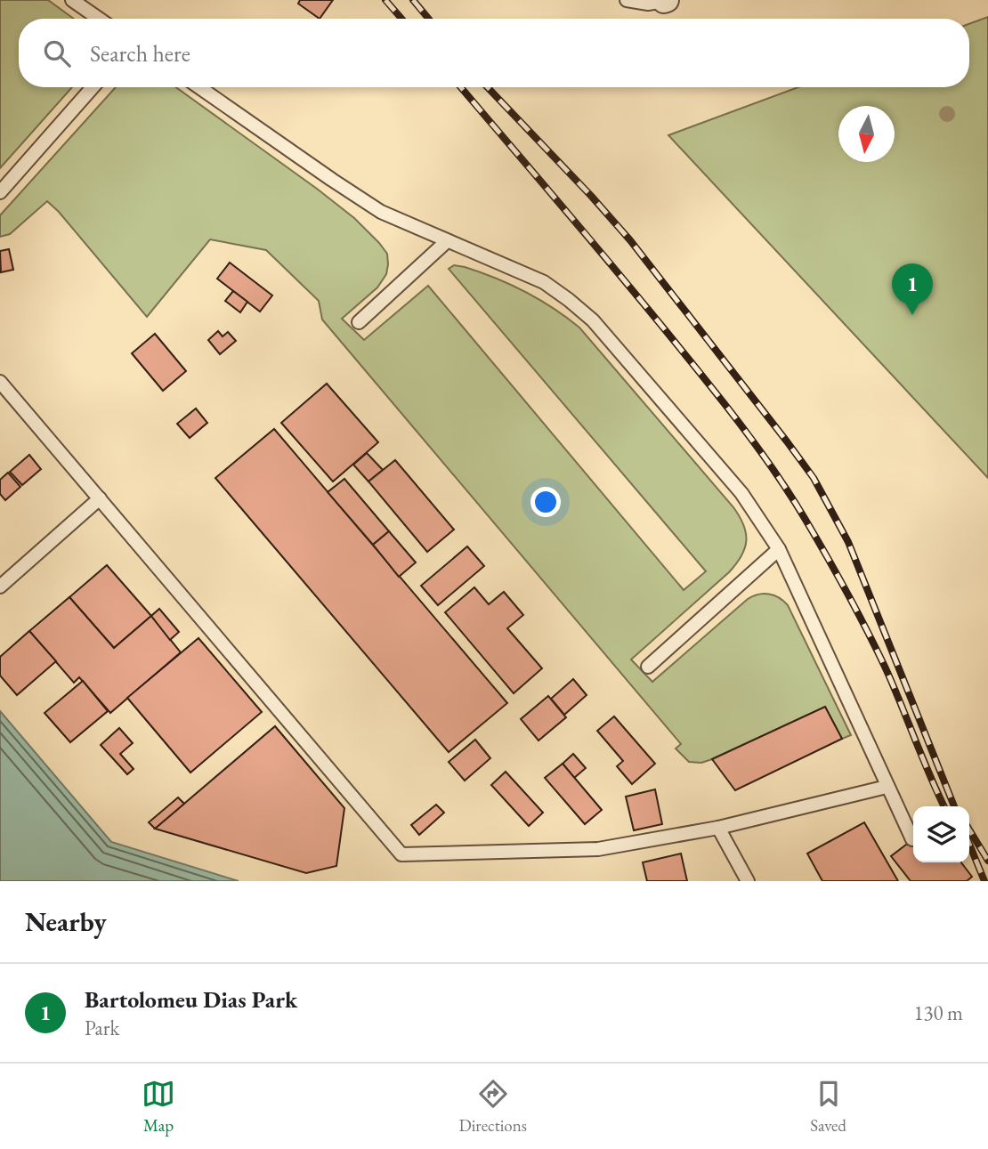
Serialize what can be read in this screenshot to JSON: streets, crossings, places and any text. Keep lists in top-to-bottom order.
{
  "north": "bottom",
  "page": {
    "search": "Search here",
    "pins": "1",
    "heading": "Nearby",
    "list": [
      {
        "mark": "1",
        "name": "Bartolomeu Dias Park",
        "note": "Park",
        "value": "130 m"
      }
    ],
    "nav": ["Map", "Directions", "Saved"]
  }
}
